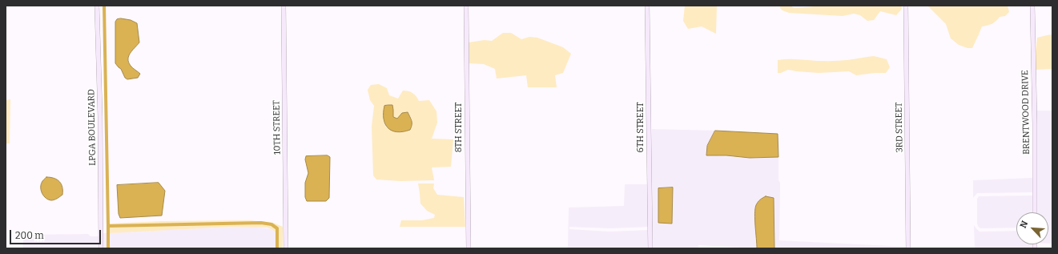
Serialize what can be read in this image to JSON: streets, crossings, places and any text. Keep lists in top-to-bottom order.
{
  "streets": {
    "street": [
      "BRENTWOOD DRIVE",
      "LPGA BOULEVARD",
      "10TH STREET",
      "8TH STREET",
      "6TH STREET",
      "3RD STREET"
    ]
  },
  "scale_bar": "200 m",
  "north": "top left"
}
